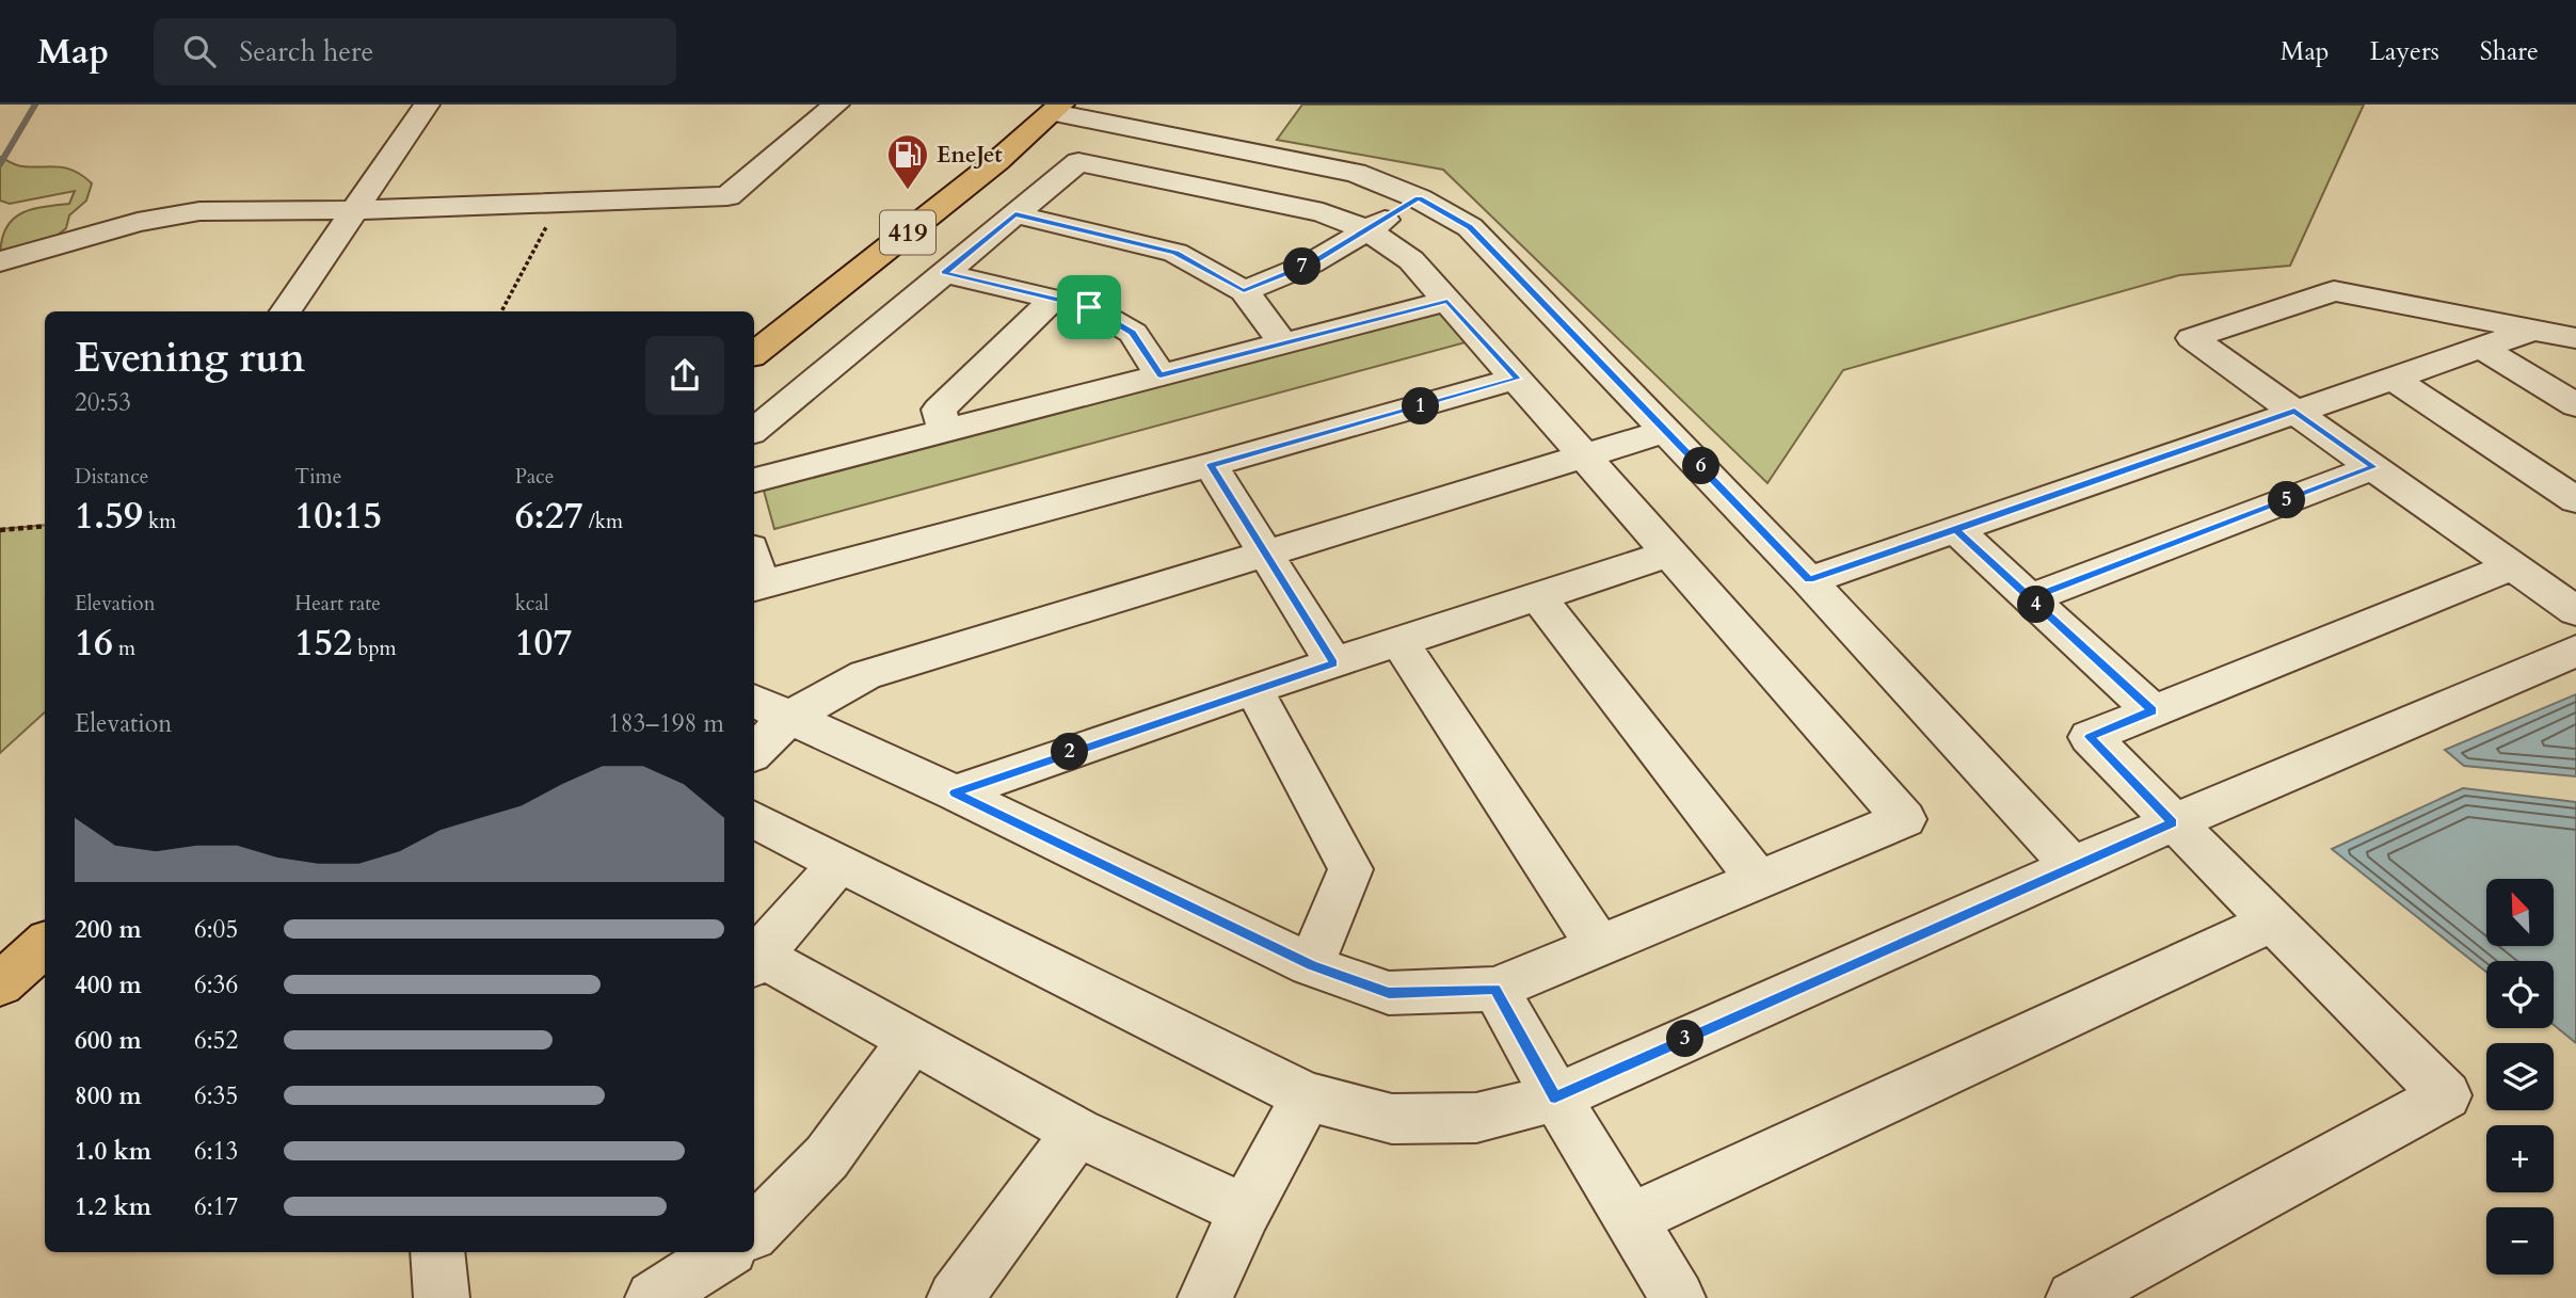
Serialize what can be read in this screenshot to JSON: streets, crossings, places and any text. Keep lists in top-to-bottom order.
{
  "streets": {
    "highway": ["419"]
  },
  "places": {
    "fuel station": ["EneJet"]
  },
  "north": "top left",
  "page": {
    "header": "Map",
    "search": "Search here",
    "nav": ["Map", "Layers", "Share"],
    "pins": [
      "7",
      "1",
      "6",
      "5",
      "4",
      "2",
      "3"
    ],
    "heading": ["Evening run", "20:53"],
    "stats": [
      ["Distance", "1.59 km"],
      ["Time", "10:15"],
      ["Pace", "6:27 /km"],
      ["Elevation", "16 m"],
      ["Heart rate", "152 bpm"],
      ["kcal", "107"]
    ],
    "chart": ["Elevation", "183–198 m"],
    "map_buttons": ["+", "−"],
    "list": [
      {
        "name": "200 m",
        "note": "6:05"
      },
      {
        "name": "400 m",
        "note": "6:36"
      },
      {
        "name": "600 m",
        "note": "6:52"
      },
      {
        "name": "800 m",
        "note": "6:35"
      },
      {
        "name": "1.0 km",
        "note": "6:13"
      },
      {
        "name": "1.2 km",
        "note": "6:17"
      }
    ]
  }
}
